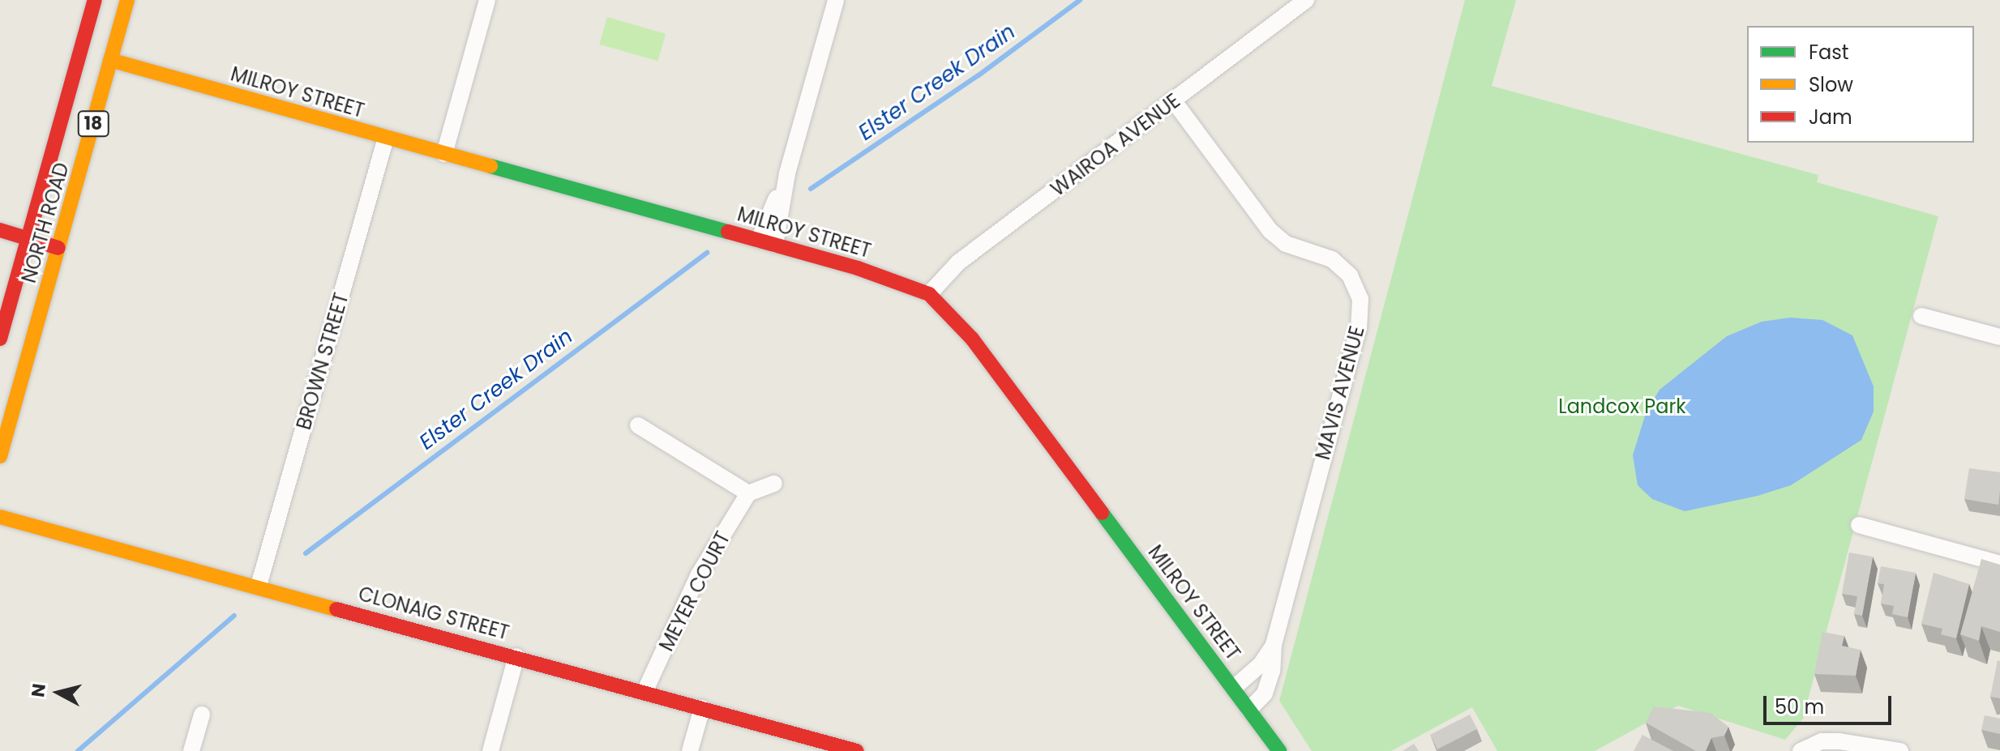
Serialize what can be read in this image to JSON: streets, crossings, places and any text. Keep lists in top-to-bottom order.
{
  "streets": {
    "main road": [
      "MILROY STREET",
      "18",
      "NORTH ROAD",
      "CLONAIG STREET"
    ],
    "street": [
      "WAIROA AVENUE",
      "BROWN STREET",
      "MAVIS AVENUE",
      "MEYER COURT"
    ]
  },
  "crossings": [
    ["MILROY STREET", "WAIROA AVENUE"],
    ["MILROY STREET", "NORTH ROAD"],
    ["MILROY STREET", "BROWN STREET"],
    ["MILROY STREET", "MAVIS AVENUE"],
    ["WAIROA AVENUE", "MAVIS AVENUE"],
    ["BROWN STREET", "CLONAIG STREET"],
    ["MEYER COURT", "CLONAIG STREET"]
  ],
  "water": ["Elster Creek Drain"],
  "parks": ["Landcox Park"],
  "legend": ["Fast", "Slow", "Jam"],
  "scale_bar": "50 m",
  "north": "left"
}
